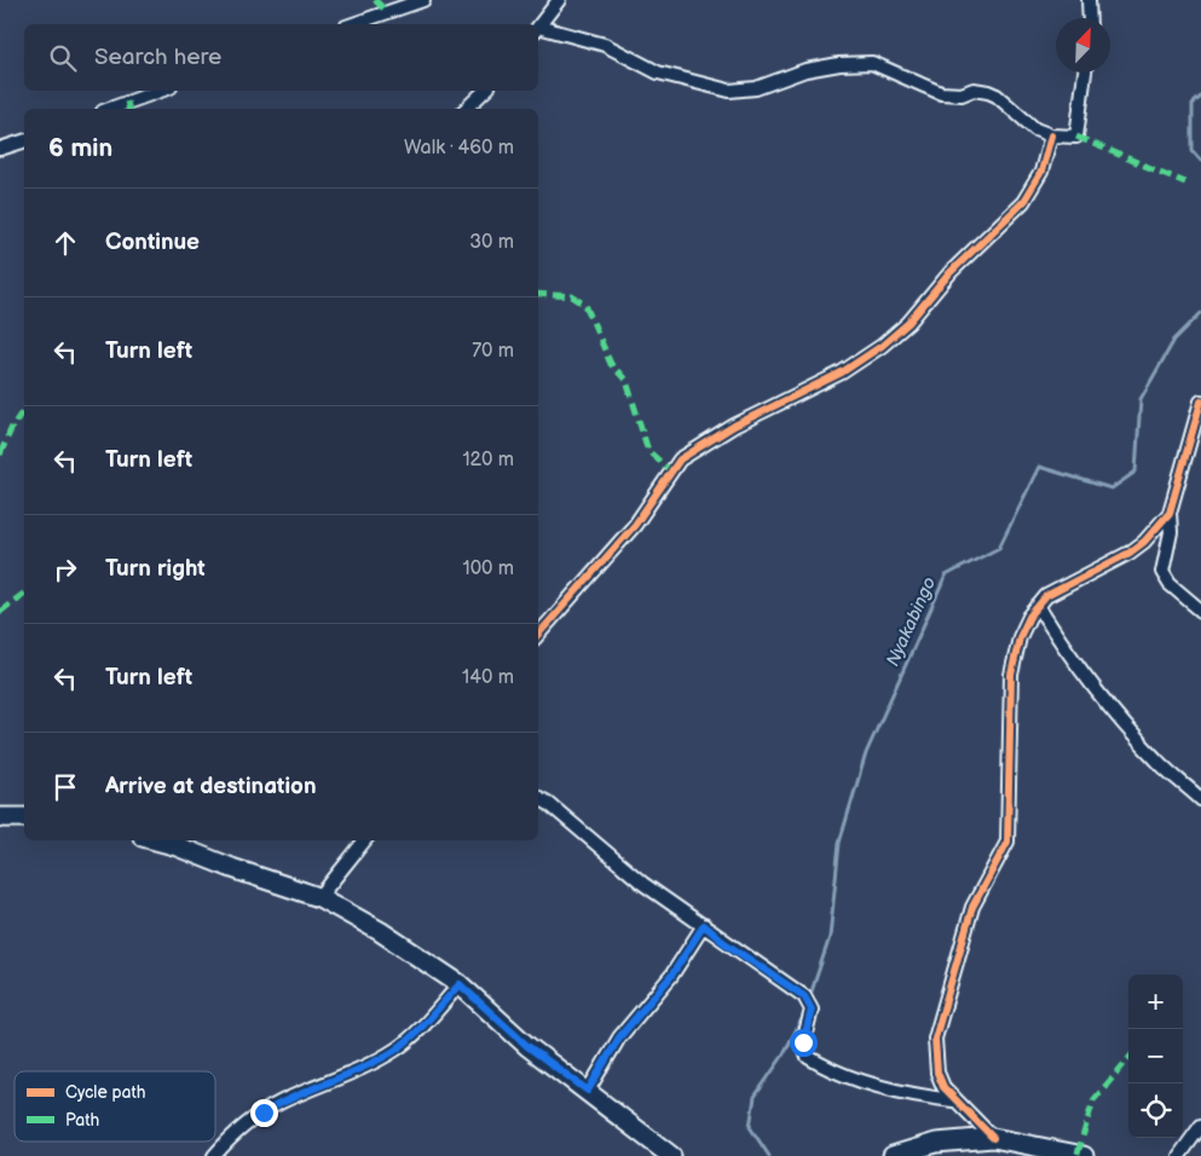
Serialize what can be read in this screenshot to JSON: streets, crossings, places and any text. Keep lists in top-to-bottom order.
{
  "water": ["Nyakabingo"],
  "legend": ["Cycle path", "Path"],
  "north": "top right",
  "page": {
    "search": "Search here",
    "heading": ["6 min", "Walk · 460 m"],
    "list": [
      ["Continue", "30 m"],
      ["Turn left", "70 m"],
      ["Turn left", "120 m"],
      ["Turn right", "100 m"],
      ["Turn left", "140 m"],
      "Arrive at destination"
    ],
    "map_buttons": ["+", "−"]
  }
}
